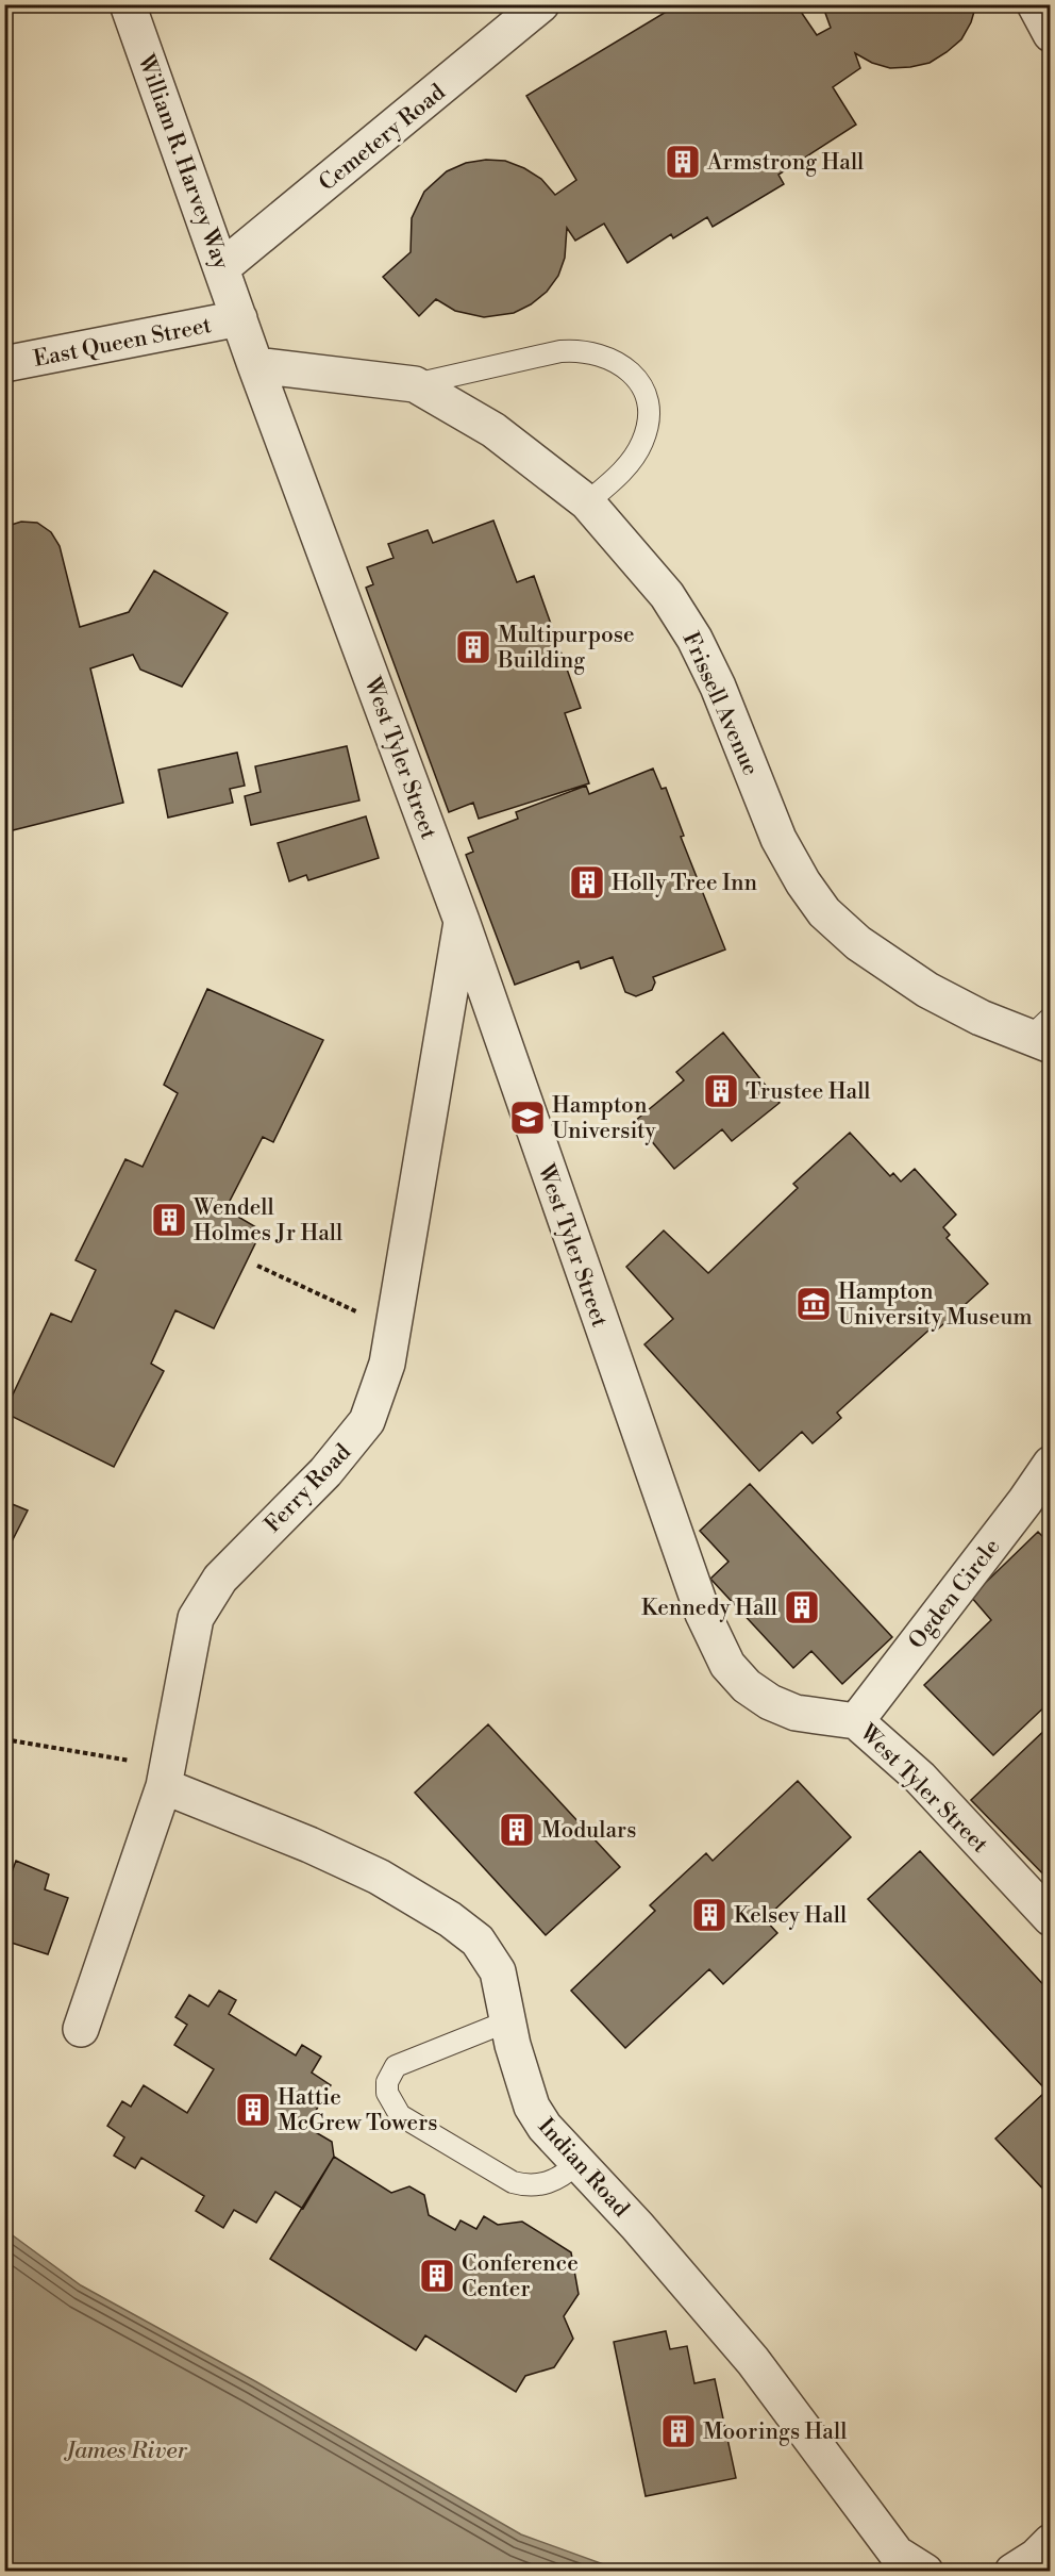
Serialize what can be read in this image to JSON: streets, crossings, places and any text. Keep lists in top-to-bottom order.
{
  "streets": {
    "street": [
      "Cemetery Road",
      "William R. Harvey Way",
      "East Queen Street",
      "Frissell Avenue",
      "West Tyler Street",
      "Ferry Road",
      "Ogden Circle",
      "Indian Road"
    ]
  },
  "crossings": [
    ["Cemetery Road", "William R. Harvey Way"],
    ["William R. Harvey Way", "East Queen Street"],
    ["William R. Harvey Way", "West Tyler Street"],
    ["East Queen Street", "West Tyler Street"],
    ["Frissell Avenue", "West Tyler Street"],
    ["West Tyler Street", "Ferry Road"],
    ["West Tyler Street", "Ogden Circle"],
    ["Ferry Road", "Indian Road"]
  ],
  "water": ["James River"],
  "places": {
    "building": [
      "Armstrong Hall",
      "Multipurpose Building",
      "Holly Tree Inn",
      "Trustee Hall",
      "Wendell Holmes Jr Hall",
      "Kennedy Hall",
      "Modulars",
      "Kelsey Hall",
      "Hattie McGrew Towers",
      "Conference Center",
      "Moorings Hall"
    ],
    "school or university": ["Hampton University"],
    "museum": ["Hampton University Museum"]
  }
}
